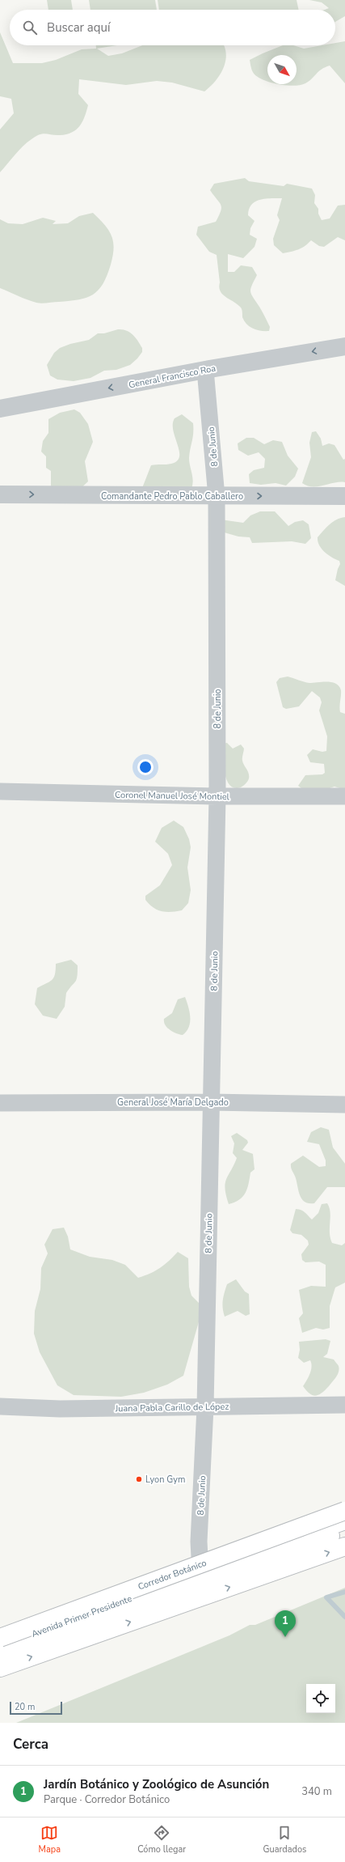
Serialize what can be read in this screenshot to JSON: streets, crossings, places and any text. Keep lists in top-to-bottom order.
{
  "streets": {
    "highway": ["Corredor Botánico", "Avenida Primer Presidente"],
    "street": [
      "General Francisco Roa",
      "8 de Junio",
      "Comandante Pedro Pablo Caballero",
      "Coronel Manuel José Montiel",
      "General José María Delgado",
      "Juana Pabla Carillo de López"
    ]
  },
  "crossings": [
    ["General Francisco Roa", "8 de Junio"],
    ["8 de Junio", "Comandante Pedro Pablo Caballero"],
    ["8 de Junio", "Coronel Manuel José Montiel"],
    ["8 de Junio", "General José María Delgado"],
    ["8 de Junio", "Juana Pabla Carillo de López"],
    ["8 de Junio", "Avenida Primer Presidente"]
  ],
  "one_way": ["General Francisco Roa", "Comandante Pedro Pablo Caballero"],
  "places": ["Lyon Gym"],
  "scale_bar": "20 m",
  "north": "bottom right",
  "page": {
    "search": "Buscar aquí",
    "pins": "1",
    "scale": "20 m",
    "heading": "Cerca",
    "list": [
      {
        "mark": "1",
        "name": "Jardín Botánico y Zoológico de Asunción",
        "note": "Parque · Corredor Botánico",
        "value": "340 m"
      }
    ],
    "nav": ["Mapa", "Cómo llegar", "Guardados"]
  }
}
